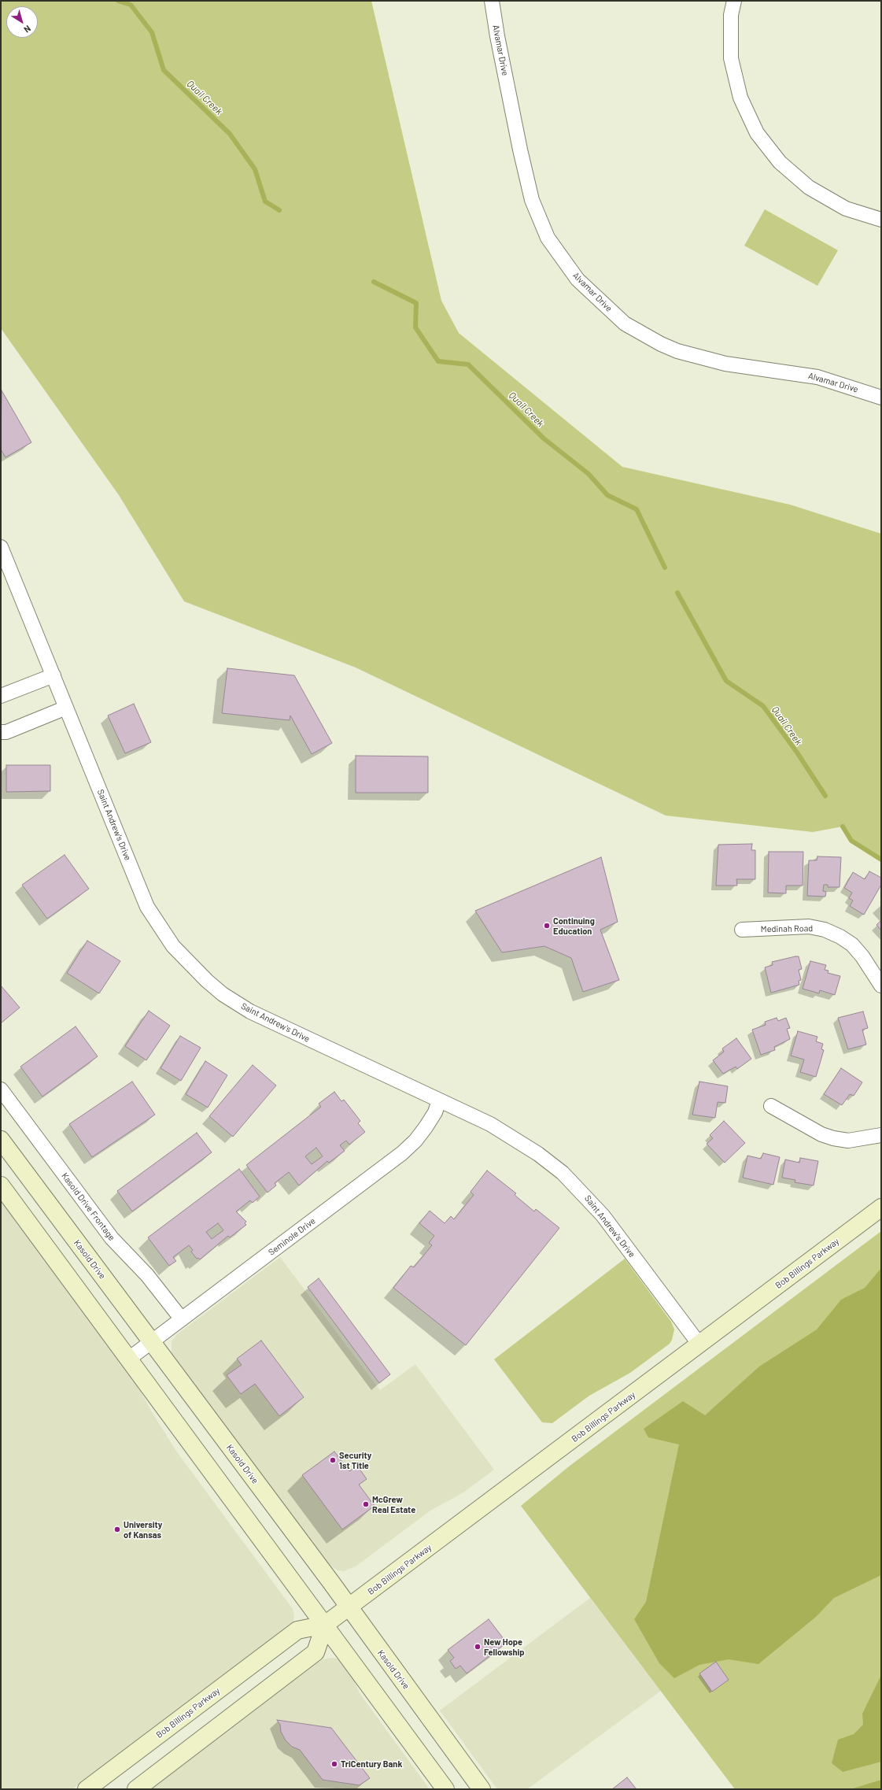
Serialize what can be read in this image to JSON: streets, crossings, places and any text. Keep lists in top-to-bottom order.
{
  "streets": {
    "main road": ["Kasold Drive", "Bob Billings Parkway"],
    "street": [
      "Alvamar Drive",
      "Saint Andrew's Drive",
      "Medinah Road",
      "Kasold Drive Frontage",
      "Seminole Drive"
    ]
  },
  "crossings": [
    ["Saint Andrew's Drive", "Seminole Drive"],
    ["Saint Andrew's Drive", "Bob Billings Parkway"],
    ["Kasold Drive Frontage", "Seminole Drive"],
    ["Seminole Drive", "Kasold Drive"],
    ["Kasold Drive", "Bob Billings Parkway"]
  ],
  "water": ["Quail Creek"],
  "places": [
    "Continuing Education",
    "Security 1st Title",
    "McGrew Real Estate",
    "University of Kansas",
    "New Hope Fellowship",
    "TriCentury Bank"
  ],
  "north": "bottom right"
}
